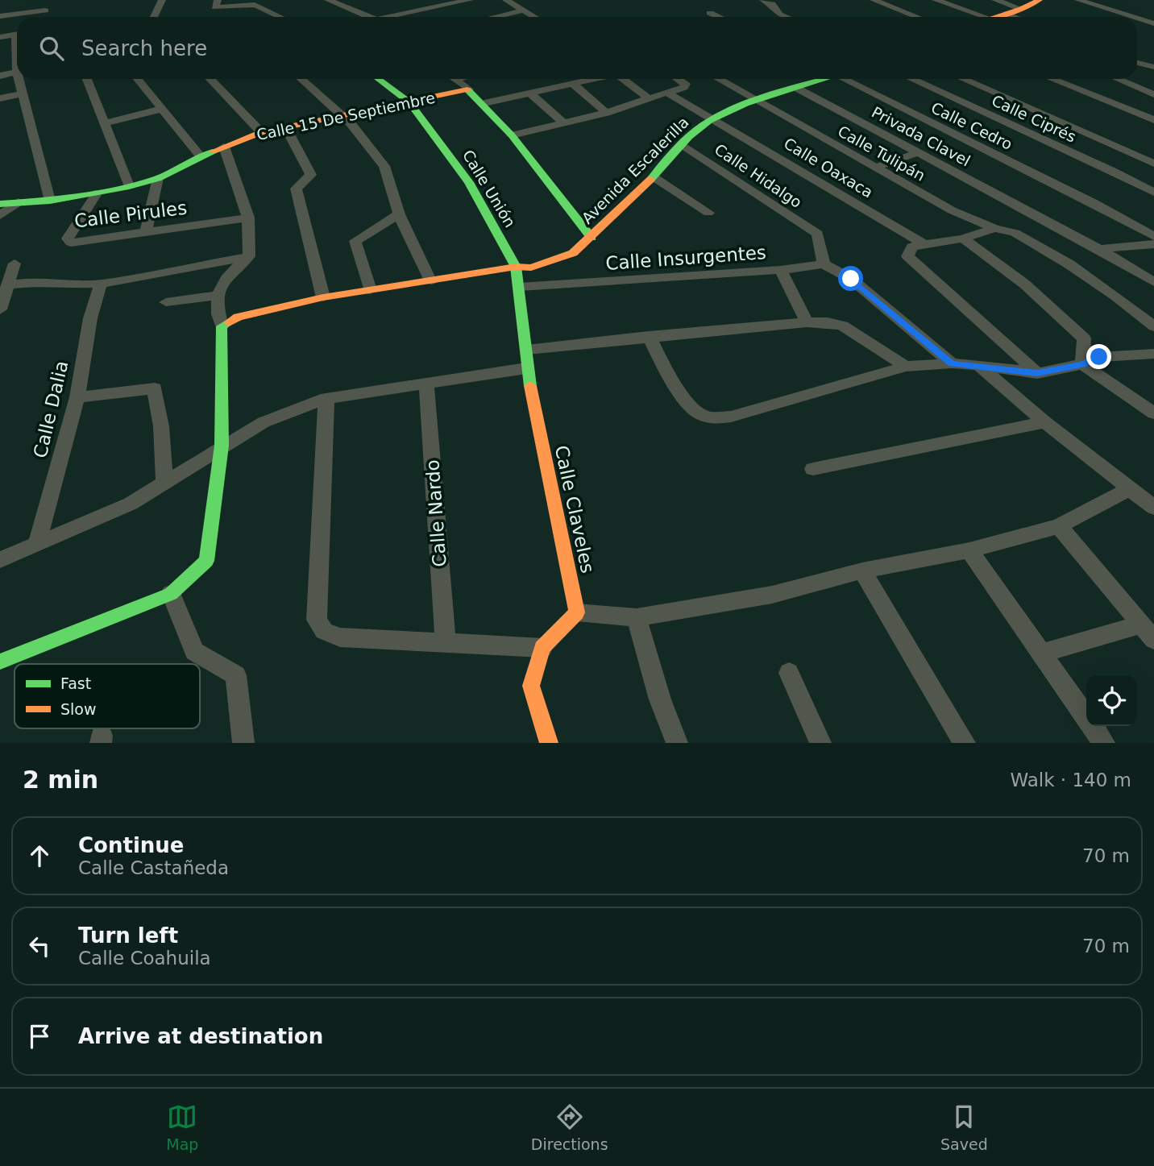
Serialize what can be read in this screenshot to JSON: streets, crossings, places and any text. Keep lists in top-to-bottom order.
{
  "streets": {
    "street": [
      "Calle 15 De Septiembre",
      "Calle Ciprés",
      "Calle Cedro",
      "Privada Clavel",
      "Calle Tulipán",
      "Calle Oaxaca",
      "Avenida Escalerilla",
      "Calle Hidalgo",
      "Calle Unión",
      "Calle Pirules",
      "Calle Insurgentes",
      "Calle Dalia",
      "Calle Claveles",
      "Calle Nardo"
    ]
  },
  "crossings": [
    ["Calle 15 De Septiembre", "Calle Unión"],
    ["Calle 15 De Septiembre", "Calle Pirules"],
    ["Privada Clavel", "Avenida Escalerilla"],
    ["Calle Tulipán", "Avenida Escalerilla"],
    ["Calle Oaxaca", "Avenida Escalerilla"],
    ["Avenida Escalerilla", "Calle Hidalgo"],
    ["Avenida Escalerilla", "Calle Unión"],
    ["Avenida Escalerilla", "Calle Claveles"],
    ["Calle Hidalgo", "Calle Insurgentes"],
    ["Calle Unión", "Calle Claveles"],
    ["Calle Insurgentes", "Calle Claveles"]
  ],
  "legend": ["Fast", "Slow"],
  "page": {
    "search": "Search here",
    "heading": ["2 min", "Walk · 140 m"],
    "list": [
      ["Continue", "Calle Castañeda", "70 m"],
      ["Turn left", "Calle Coahuila", "70 m"],
      "Arrive at destination"
    ],
    "nav": ["Map", "Directions", "Saved"]
  }
}
